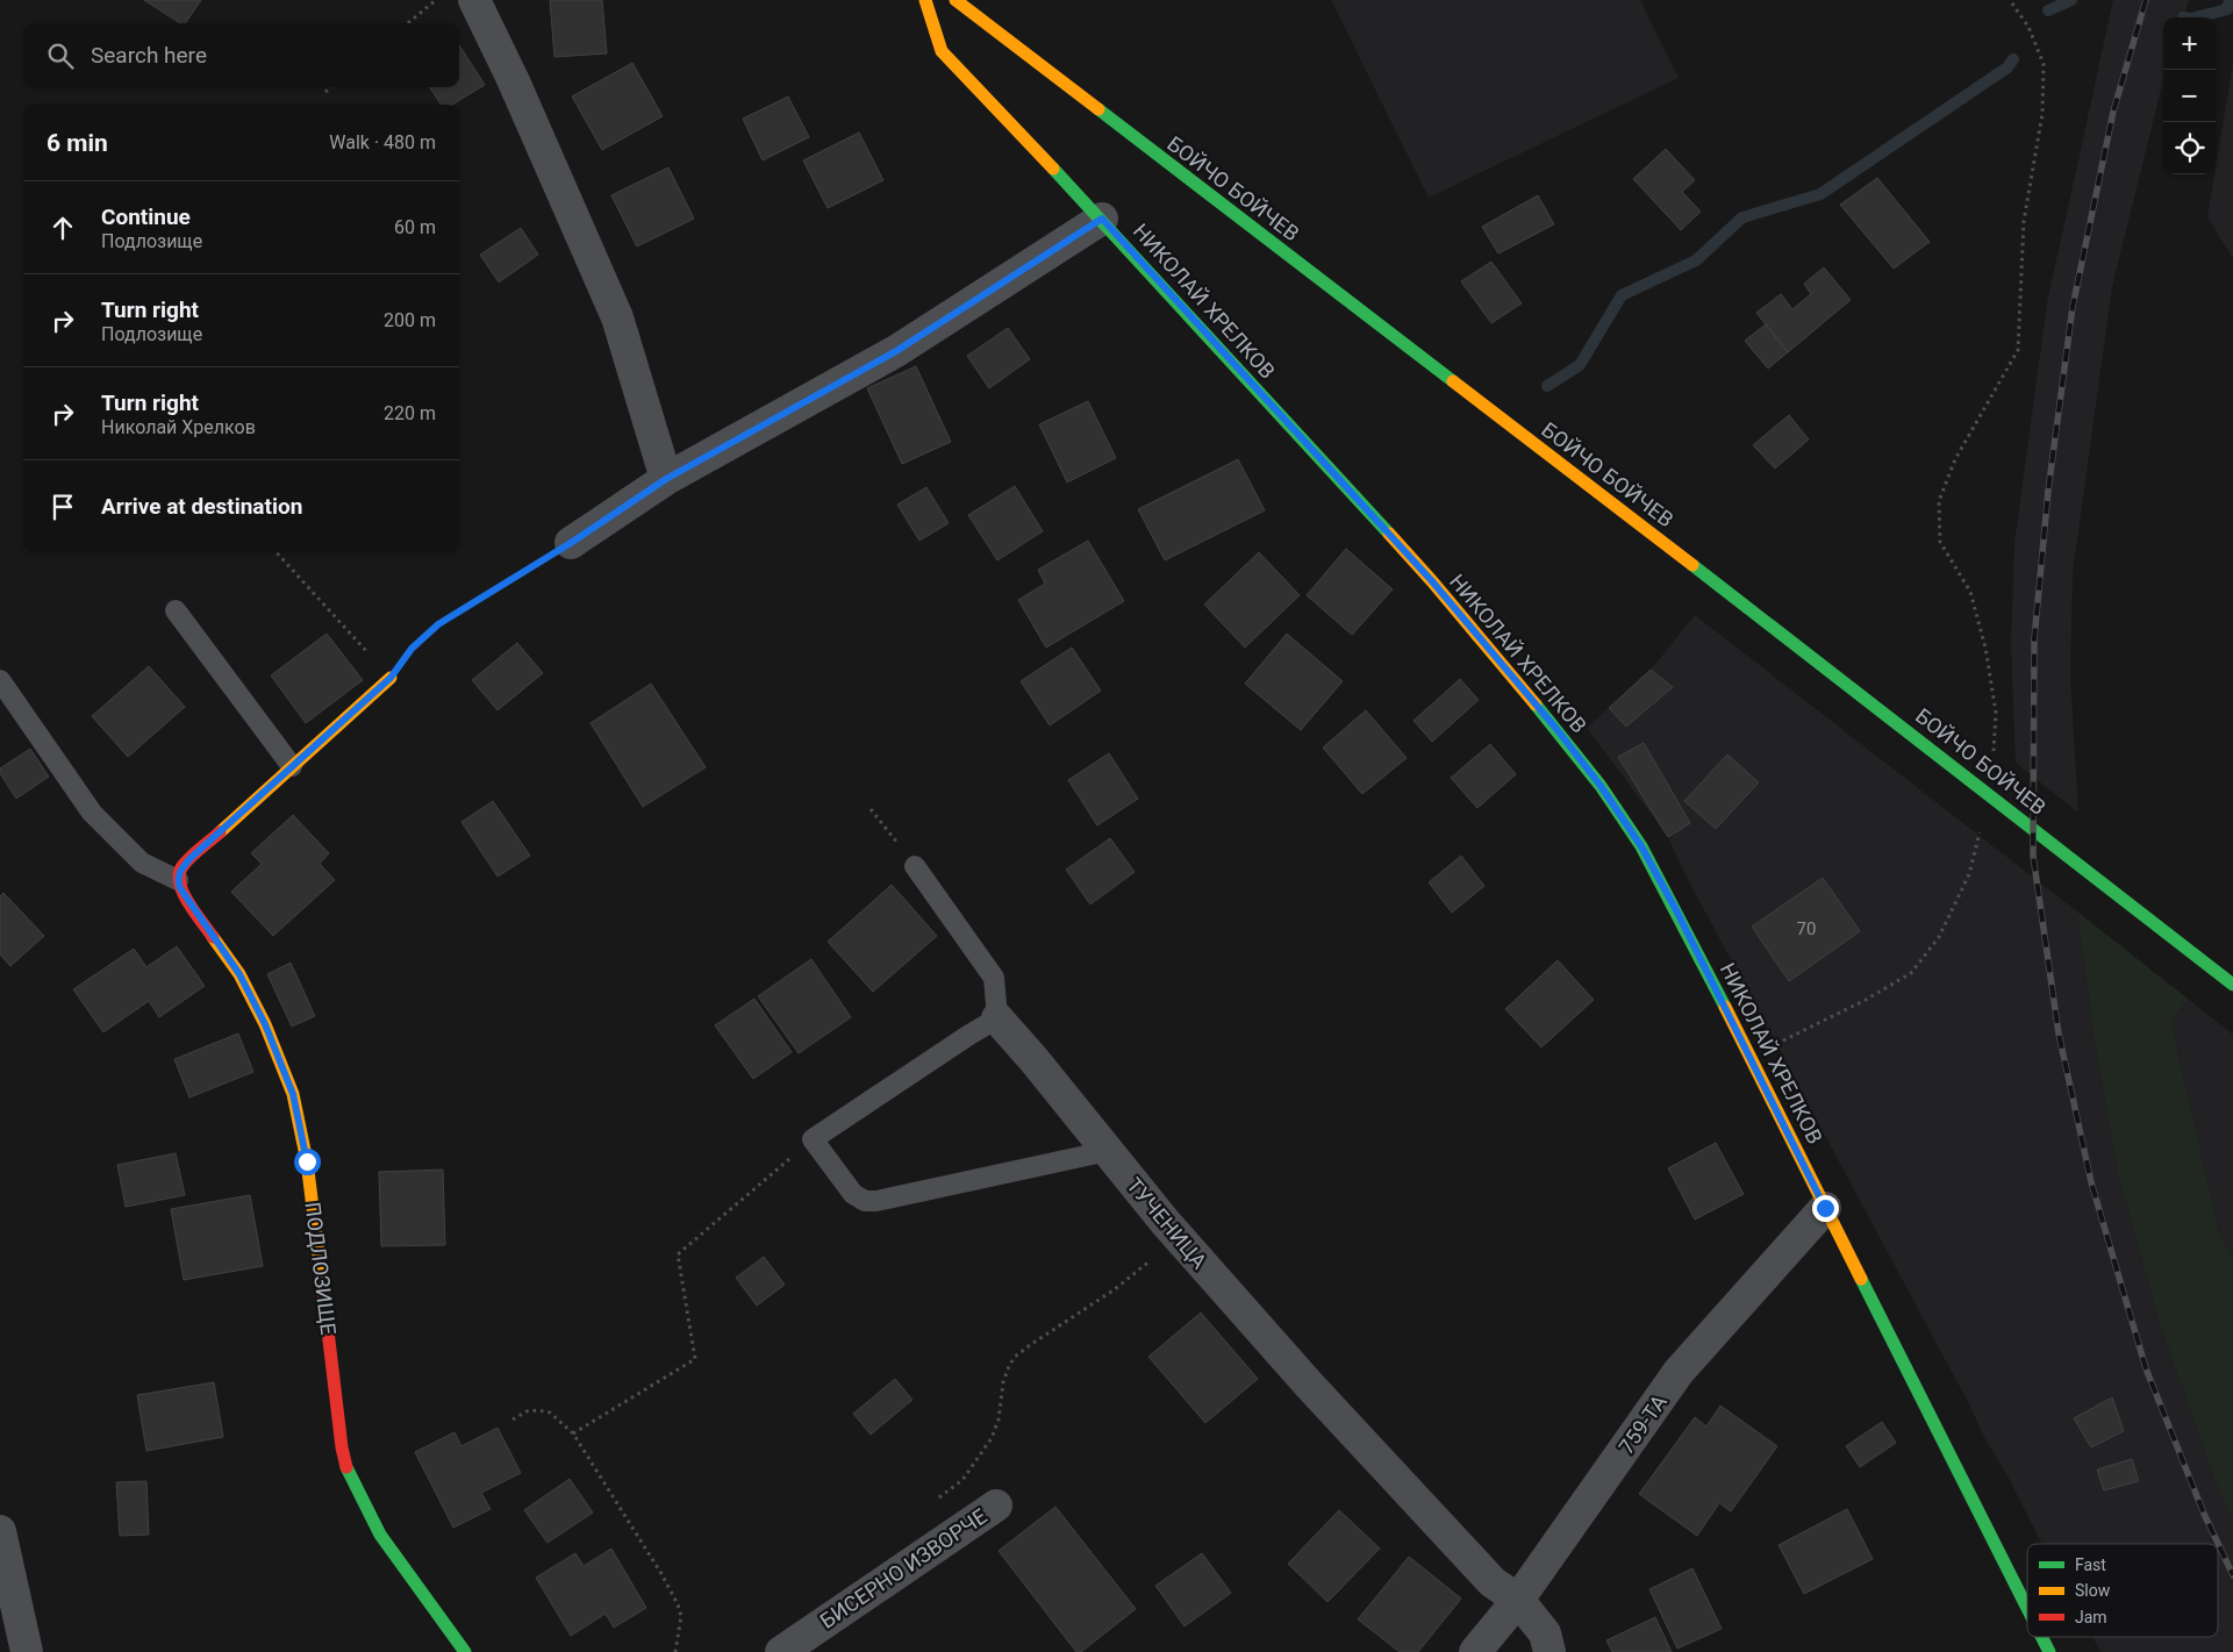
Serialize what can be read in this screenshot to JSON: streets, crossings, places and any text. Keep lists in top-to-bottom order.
{
  "streets": {
    "main road": ["БОЙЧО БОЙЧЕВ", "НИКОЛАЙ ХРЕЛКОВ", "ПОДЛОЗИЩЕ"],
    "street": ["ТУЧЕНИЦА", "759-ТА", "БИСЕРНО ИЗВОРЧЕ"]
  },
  "crossings": [
    ["НИКОЛАЙ ХРЕЛКОВ", "759-ТА"],
    ["ТУЧЕНИЦА", "759-ТА"]
  ],
  "house_numbers": ["70"],
  "legend": ["Fast", "Slow", "Jam"],
  "page": {
    "map_buttons": ["+", "−"],
    "search": "Search here",
    "heading": ["6 min", "Walk · 480 m"],
    "list": [
      ["Continue", "Подлозище", "60 m"],
      ["Turn right", "Подлозище", "200 m"],
      ["Turn right", "Николай Хрелков", "220 m"],
      "Arrive at destination"
    ]
  }
}
